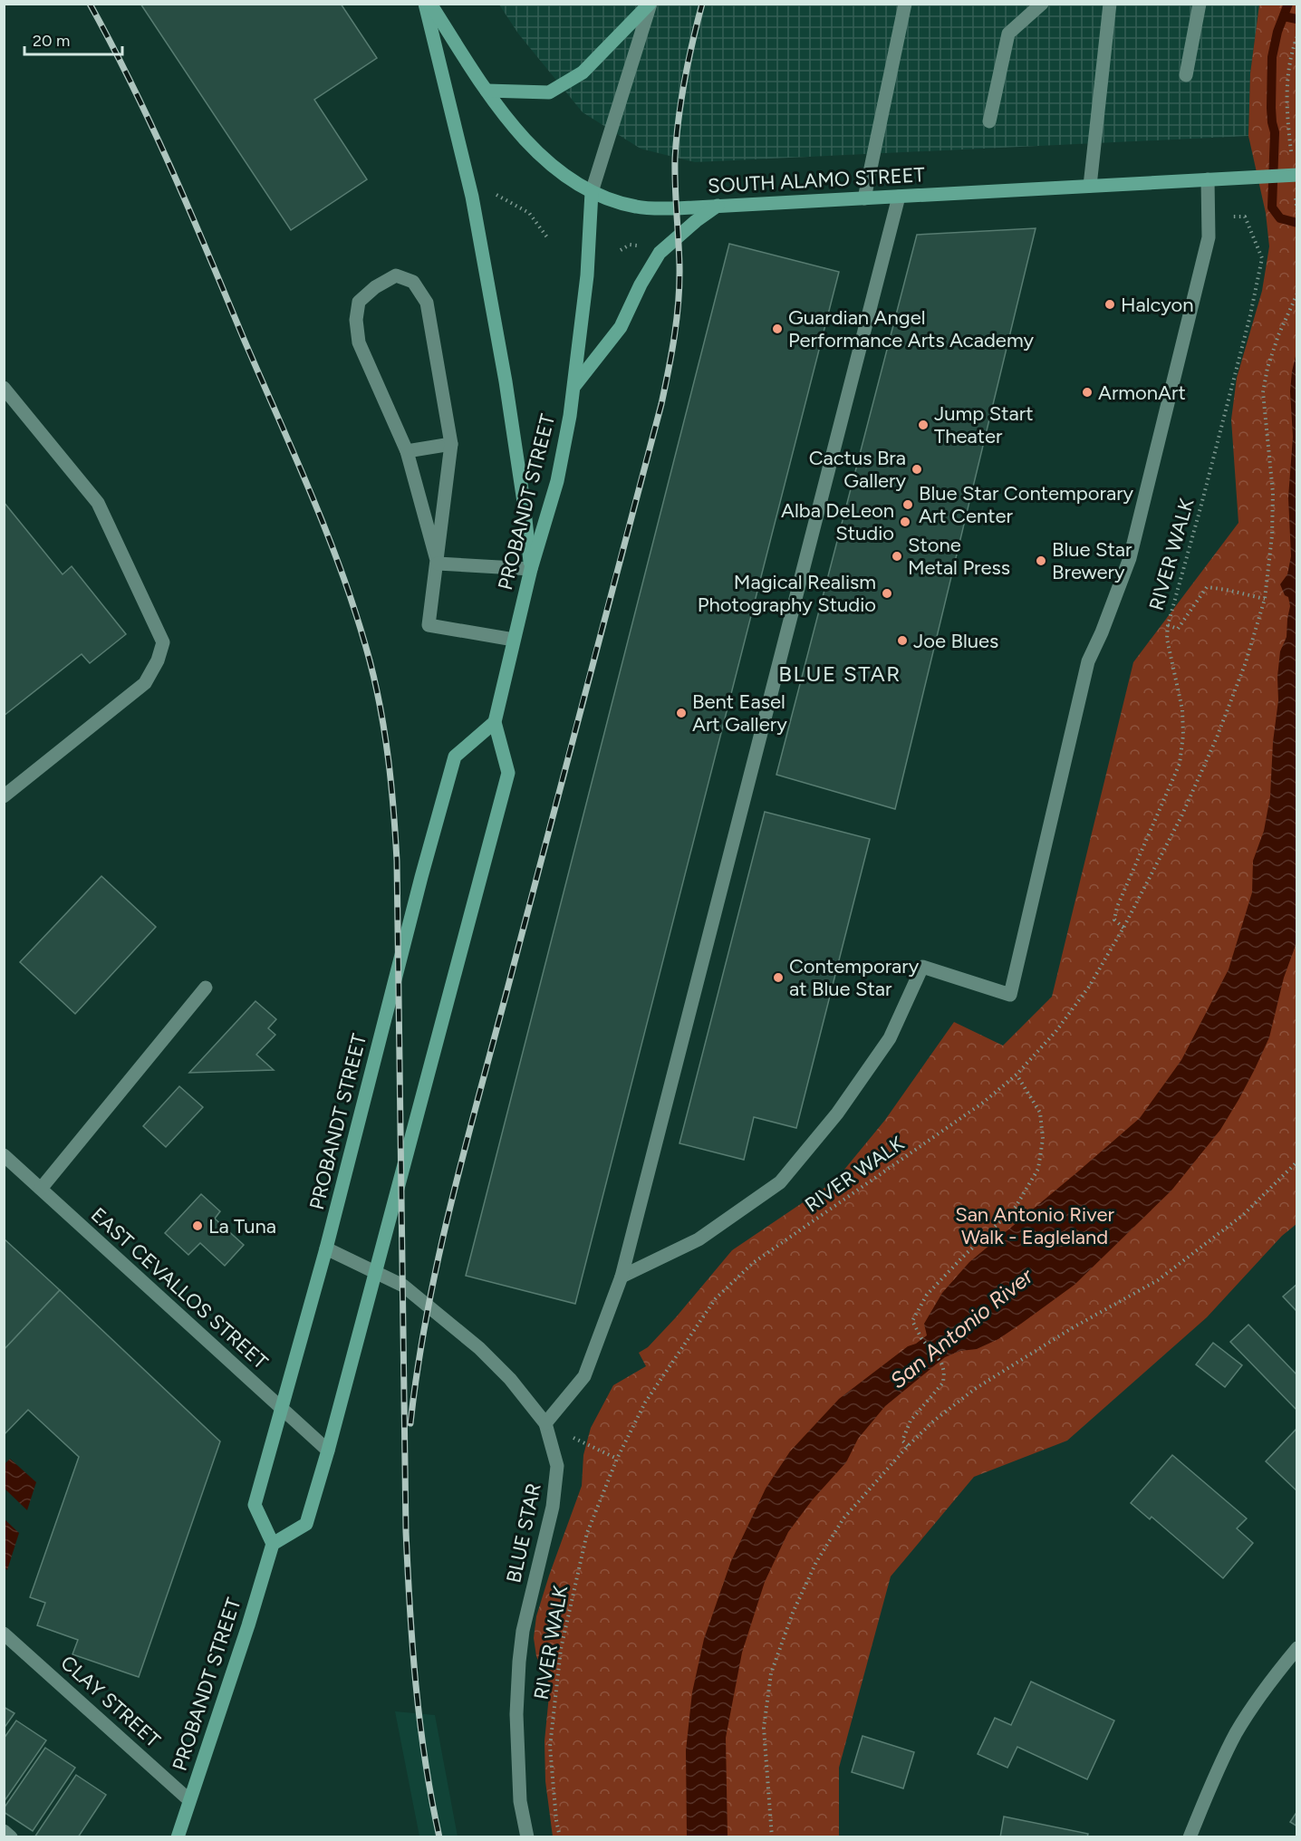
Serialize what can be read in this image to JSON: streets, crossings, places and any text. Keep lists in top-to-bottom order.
{
  "streets": {
    "main road": ["SOUTH ALAMO STREET", "PROBANDT STREET"],
    "street": ["EAST CEVALLOS STREET", "BLUE STAR", "CLAY STREET"],
    "path": ["RIVER WALK"]
  },
  "crossings": [
    ["SOUTH ALAMO STREET", "PROBANDT STREET"],
    ["PROBANDT STREET", "EAST CEVALLOS STREET"],
    ["PROBANDT STREET", "BLUE STAR"],
    ["PROBANDT STREET", "CLAY STREET"]
  ],
  "districts": ["BLUE STAR"],
  "water": ["San Antonio River"],
  "parks": ["San Antonio River Walk - Eagleland"],
  "places": [
    "Halcyon",
    "Guardian Angel Performance Arts Academy",
    "ArmonArt",
    "Jump Start Theater",
    "Cactus Bra Gallery",
    "Blue Star Contemporary Art Center",
    "Alba DeLeon Studio",
    "Stone Metal Press",
    "Blue Star Brewery",
    "Magical Realism Photography Studio",
    "Joe Blues",
    "Bent Easel Art Gallery",
    "Contemporary at Blue Star",
    "La Tuna"
  ],
  "scale_bar": "20 m"
}
